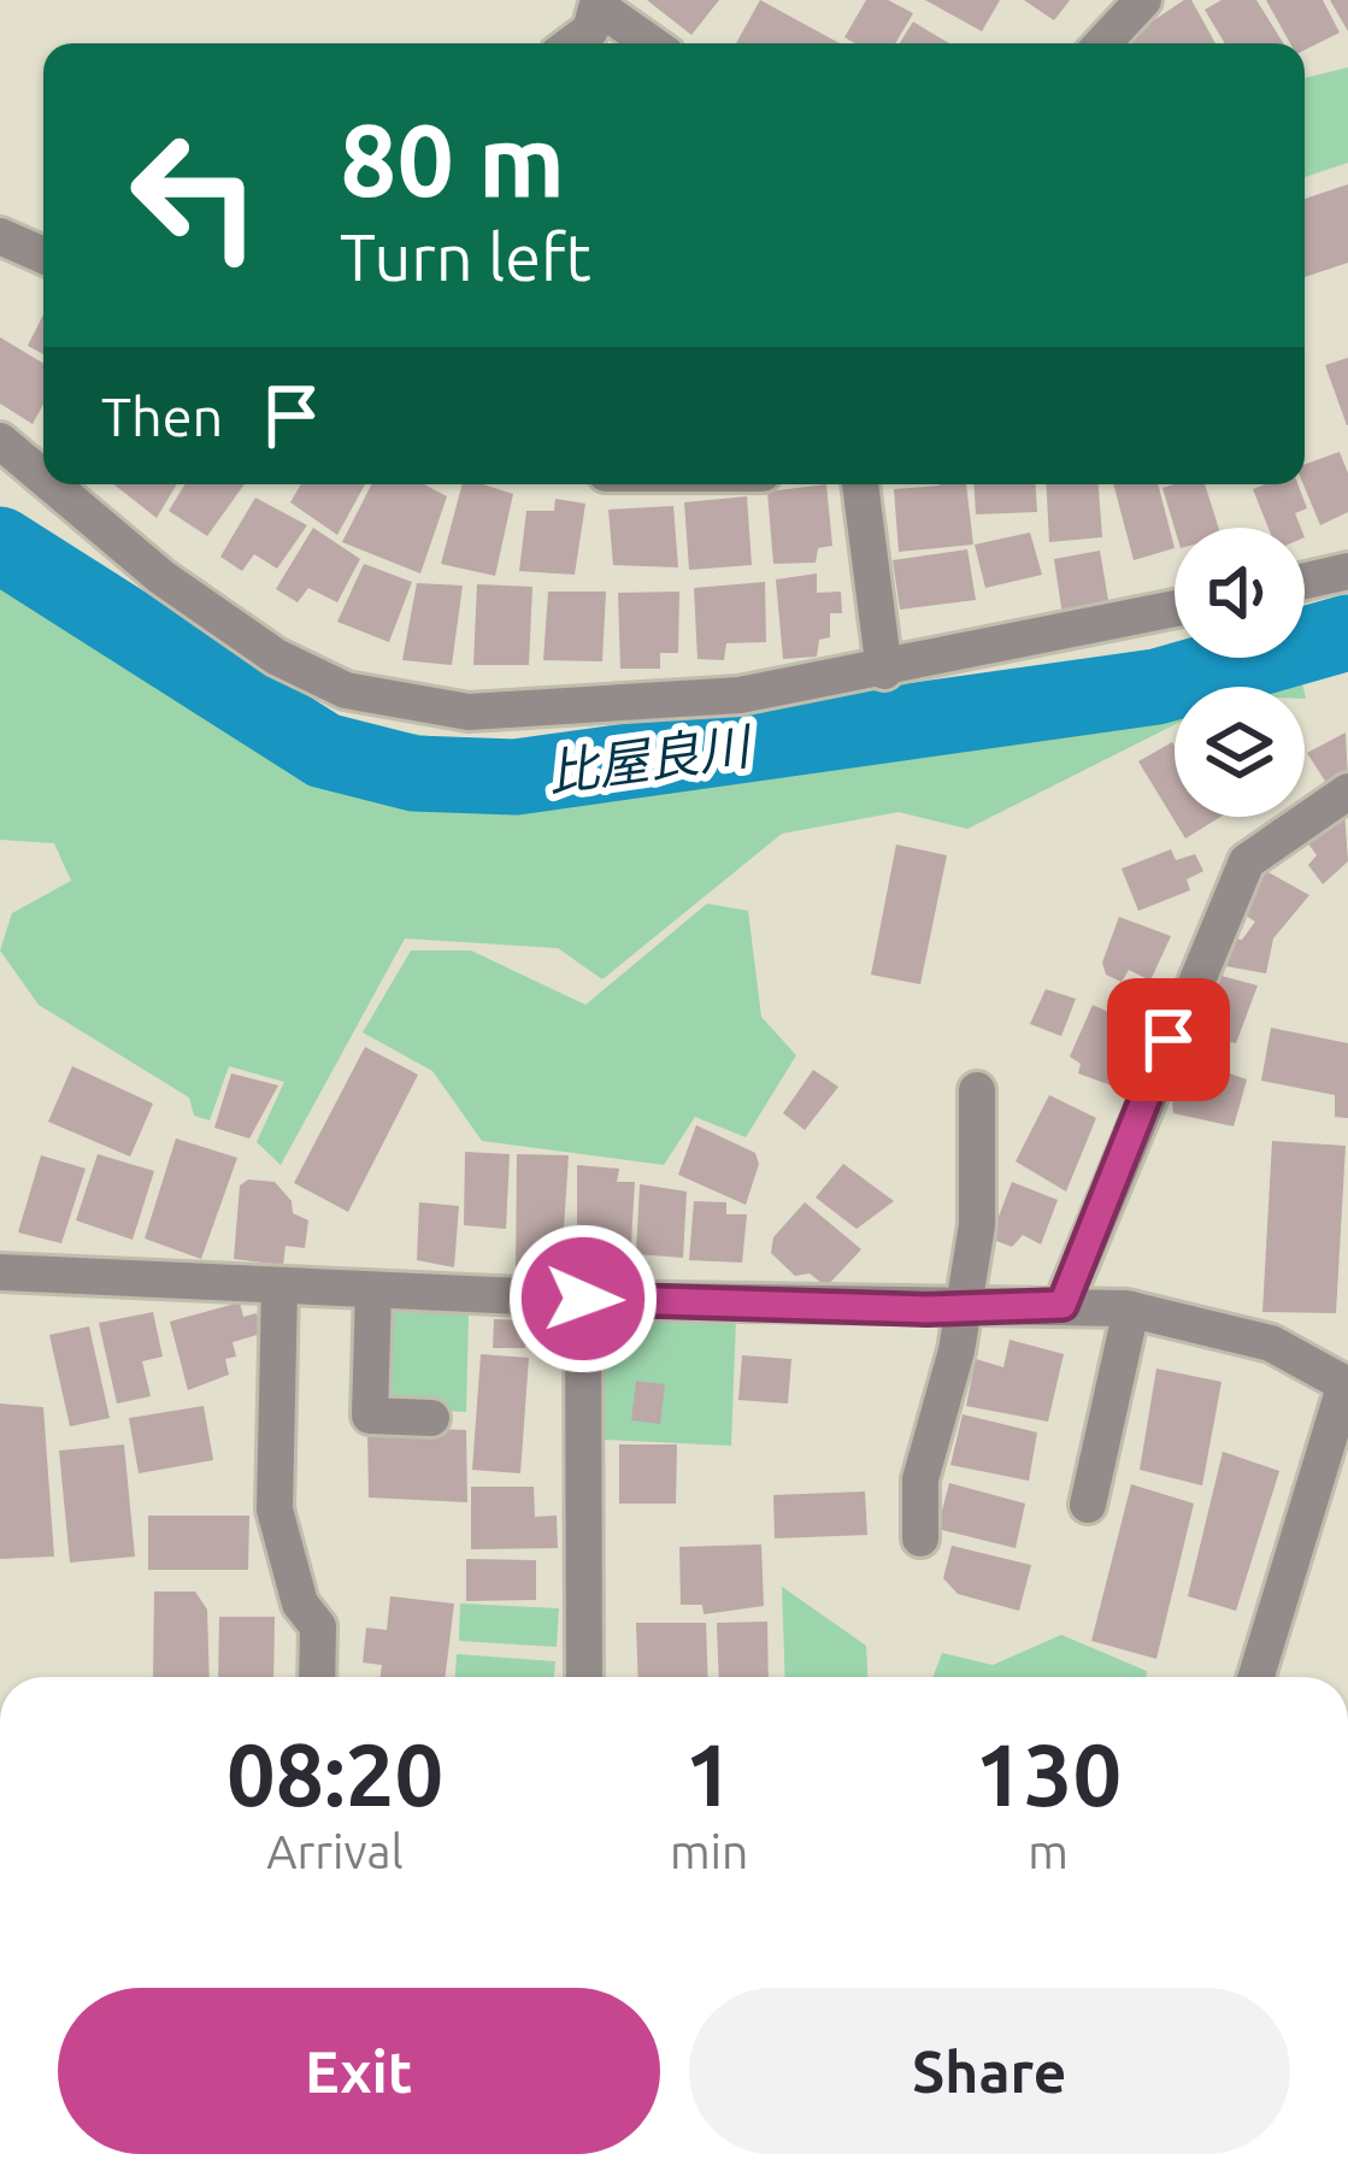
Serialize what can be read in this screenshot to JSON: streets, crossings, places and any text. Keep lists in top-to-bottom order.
{
  "water": ["比屋良川"],
  "page": {
    "turn": ["80 m", "Turn left"],
    "then": "Then",
    "eta": [
      "08:20",
      "Arrival",
      "1",
      "min",
      "130",
      "m"
    ],
    "buttons": ["Exit", "Share"]
  }
}
